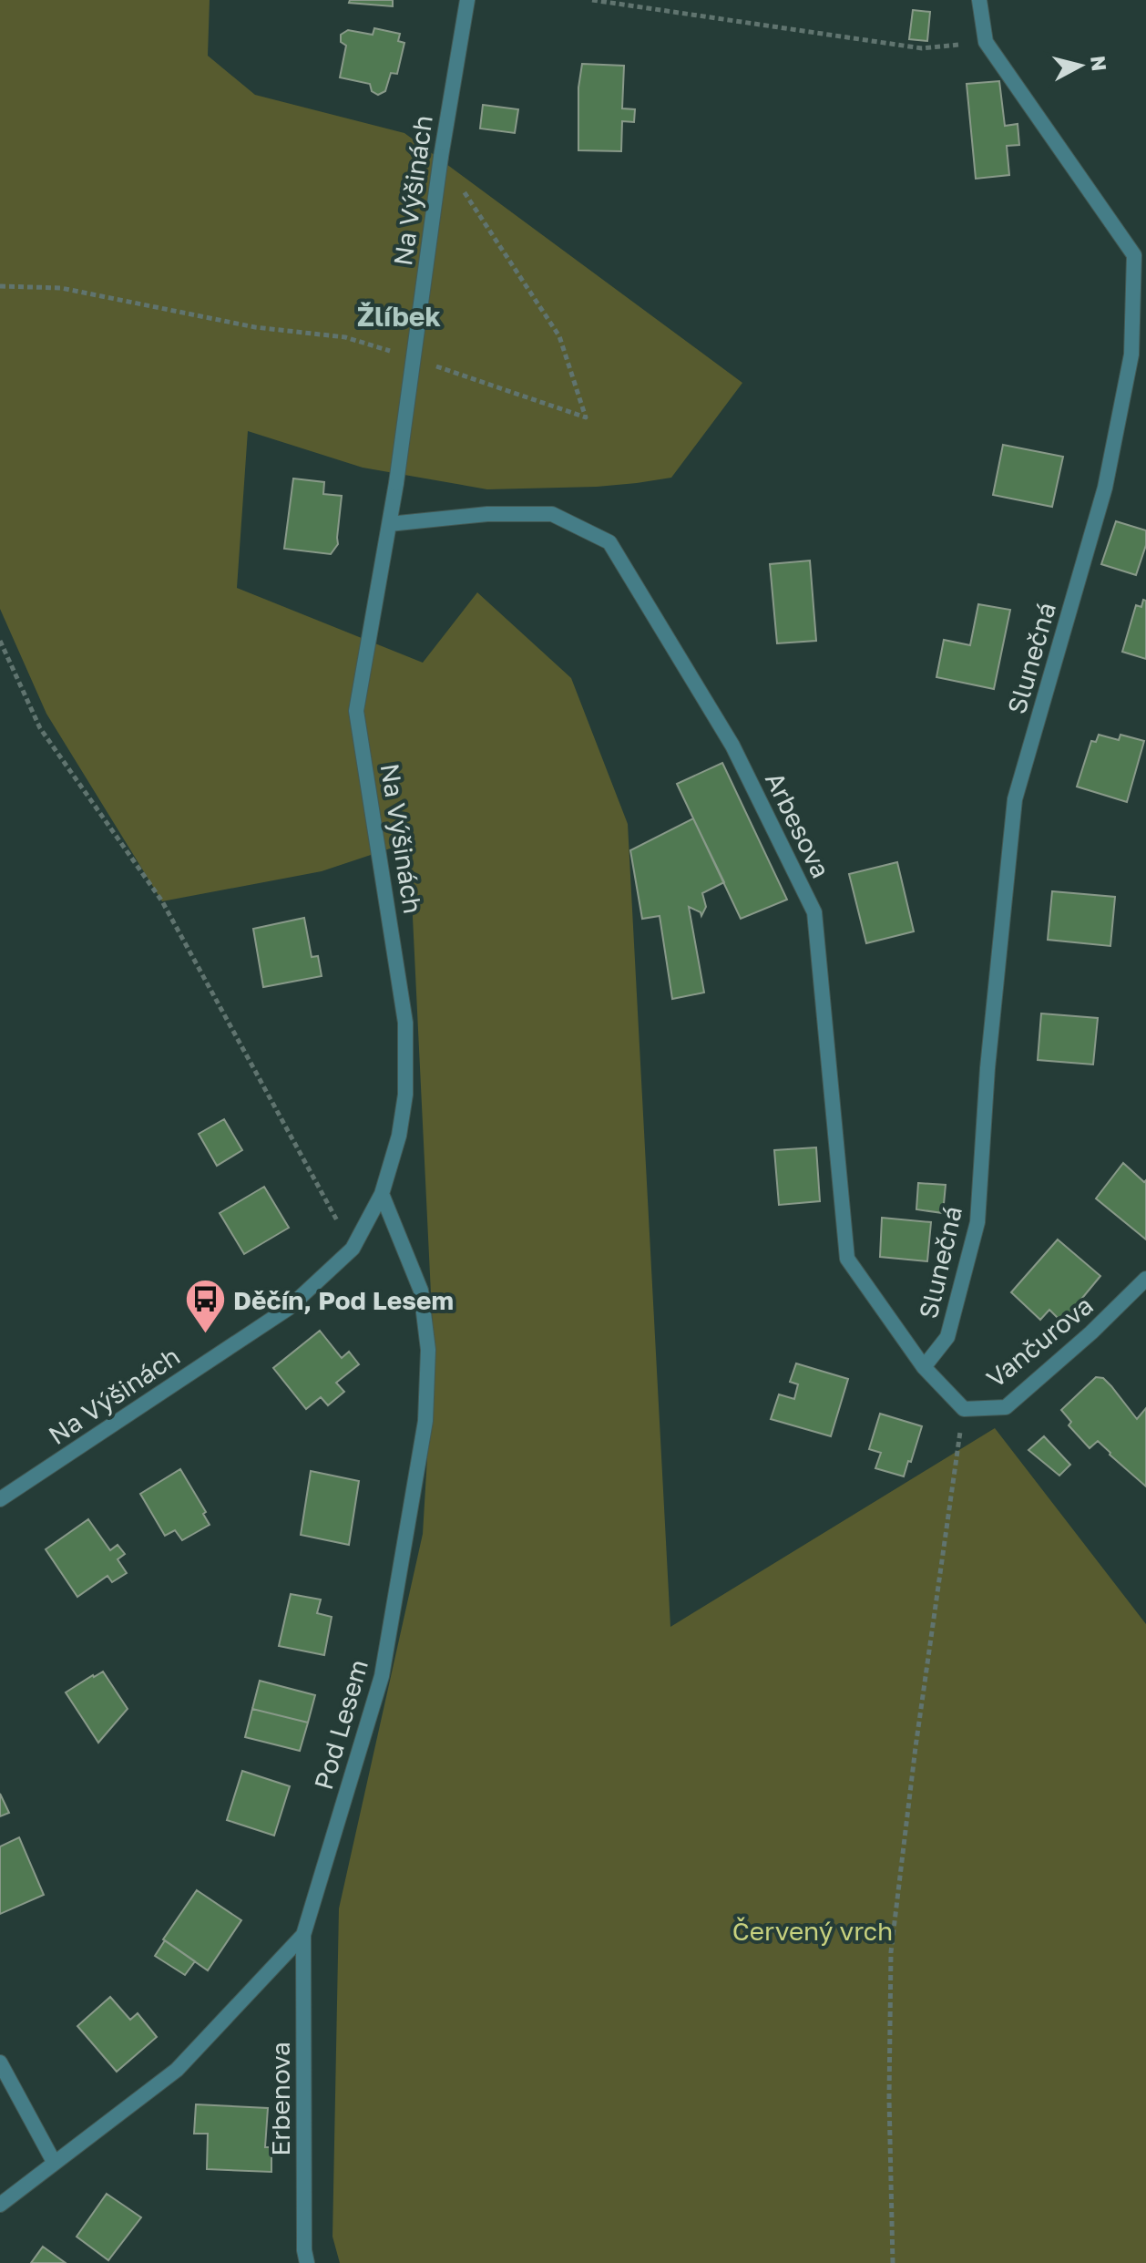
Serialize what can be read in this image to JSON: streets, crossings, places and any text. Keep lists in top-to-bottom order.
{
  "streets": {
    "street": [
      "Na Výšinách",
      "Slunečná",
      "Arbesova",
      "Vančurova",
      "Pod Lesem",
      "Erbenova"
    ]
  },
  "crossings": [
    ["Na Výšinách", "Arbesova"],
    ["Na Výšinách", "Pod Lesem"],
    ["Slunečná", "Arbesova"],
    ["Slunečná", "Vančurova"],
    ["Arbesova", "Vančurova"],
    ["Pod Lesem", "Erbenova"]
  ],
  "districts": ["Žlíbek"],
  "parks": ["Červený vrch"],
  "places": {
    "bus stop": ["Děčín, Pod Lesem"]
  },
  "north": "right"
}
